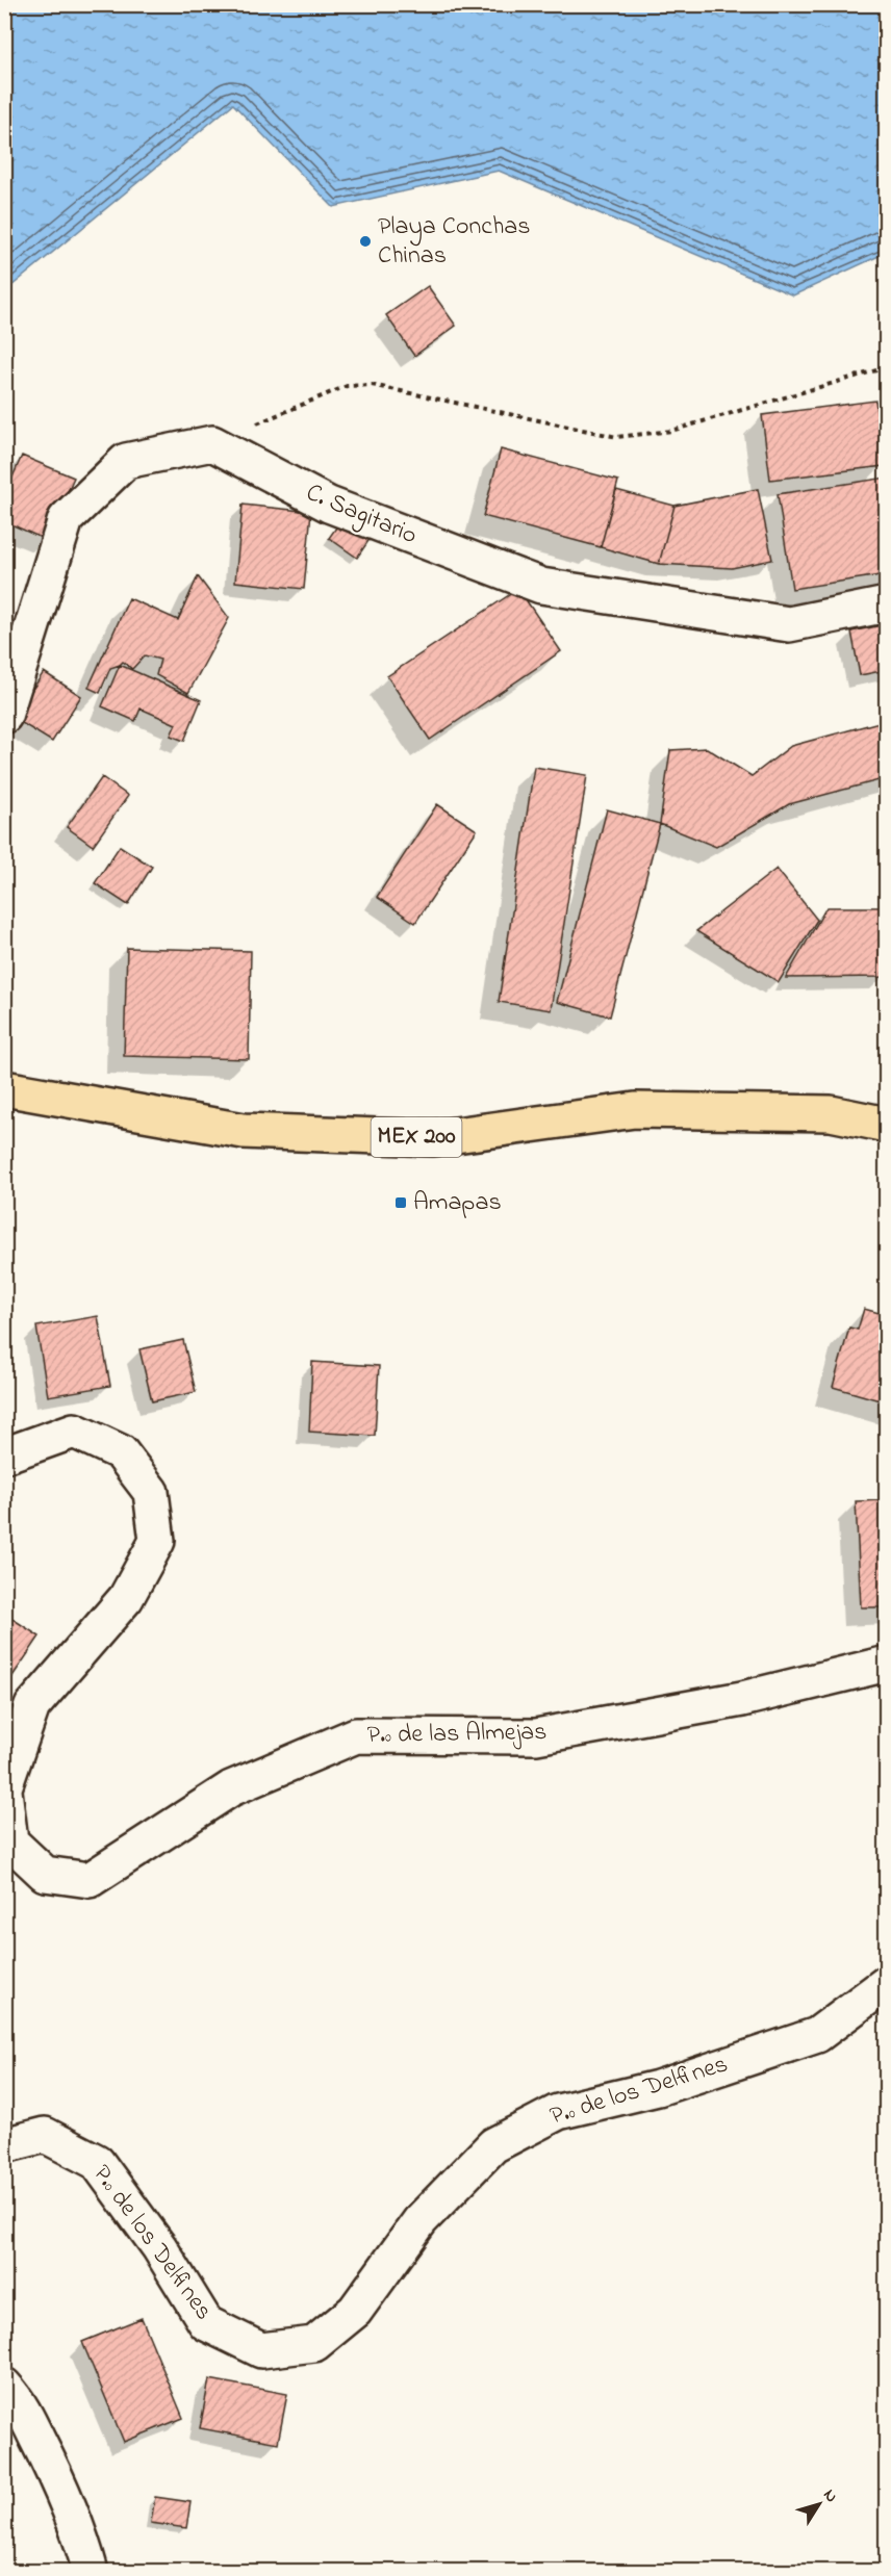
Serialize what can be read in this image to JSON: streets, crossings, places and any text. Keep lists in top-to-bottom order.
{
  "streets": {
    "highway": ["MEX 200"],
    "street": ["C. Sagitario", "P.º de las Almejas", "P.º de los Delfines"]
  },
  "places": {
    "other": ["Playa Conchas Chinas"],
    "transit": ["Amapas"]
  },
  "north": "top right"
}
